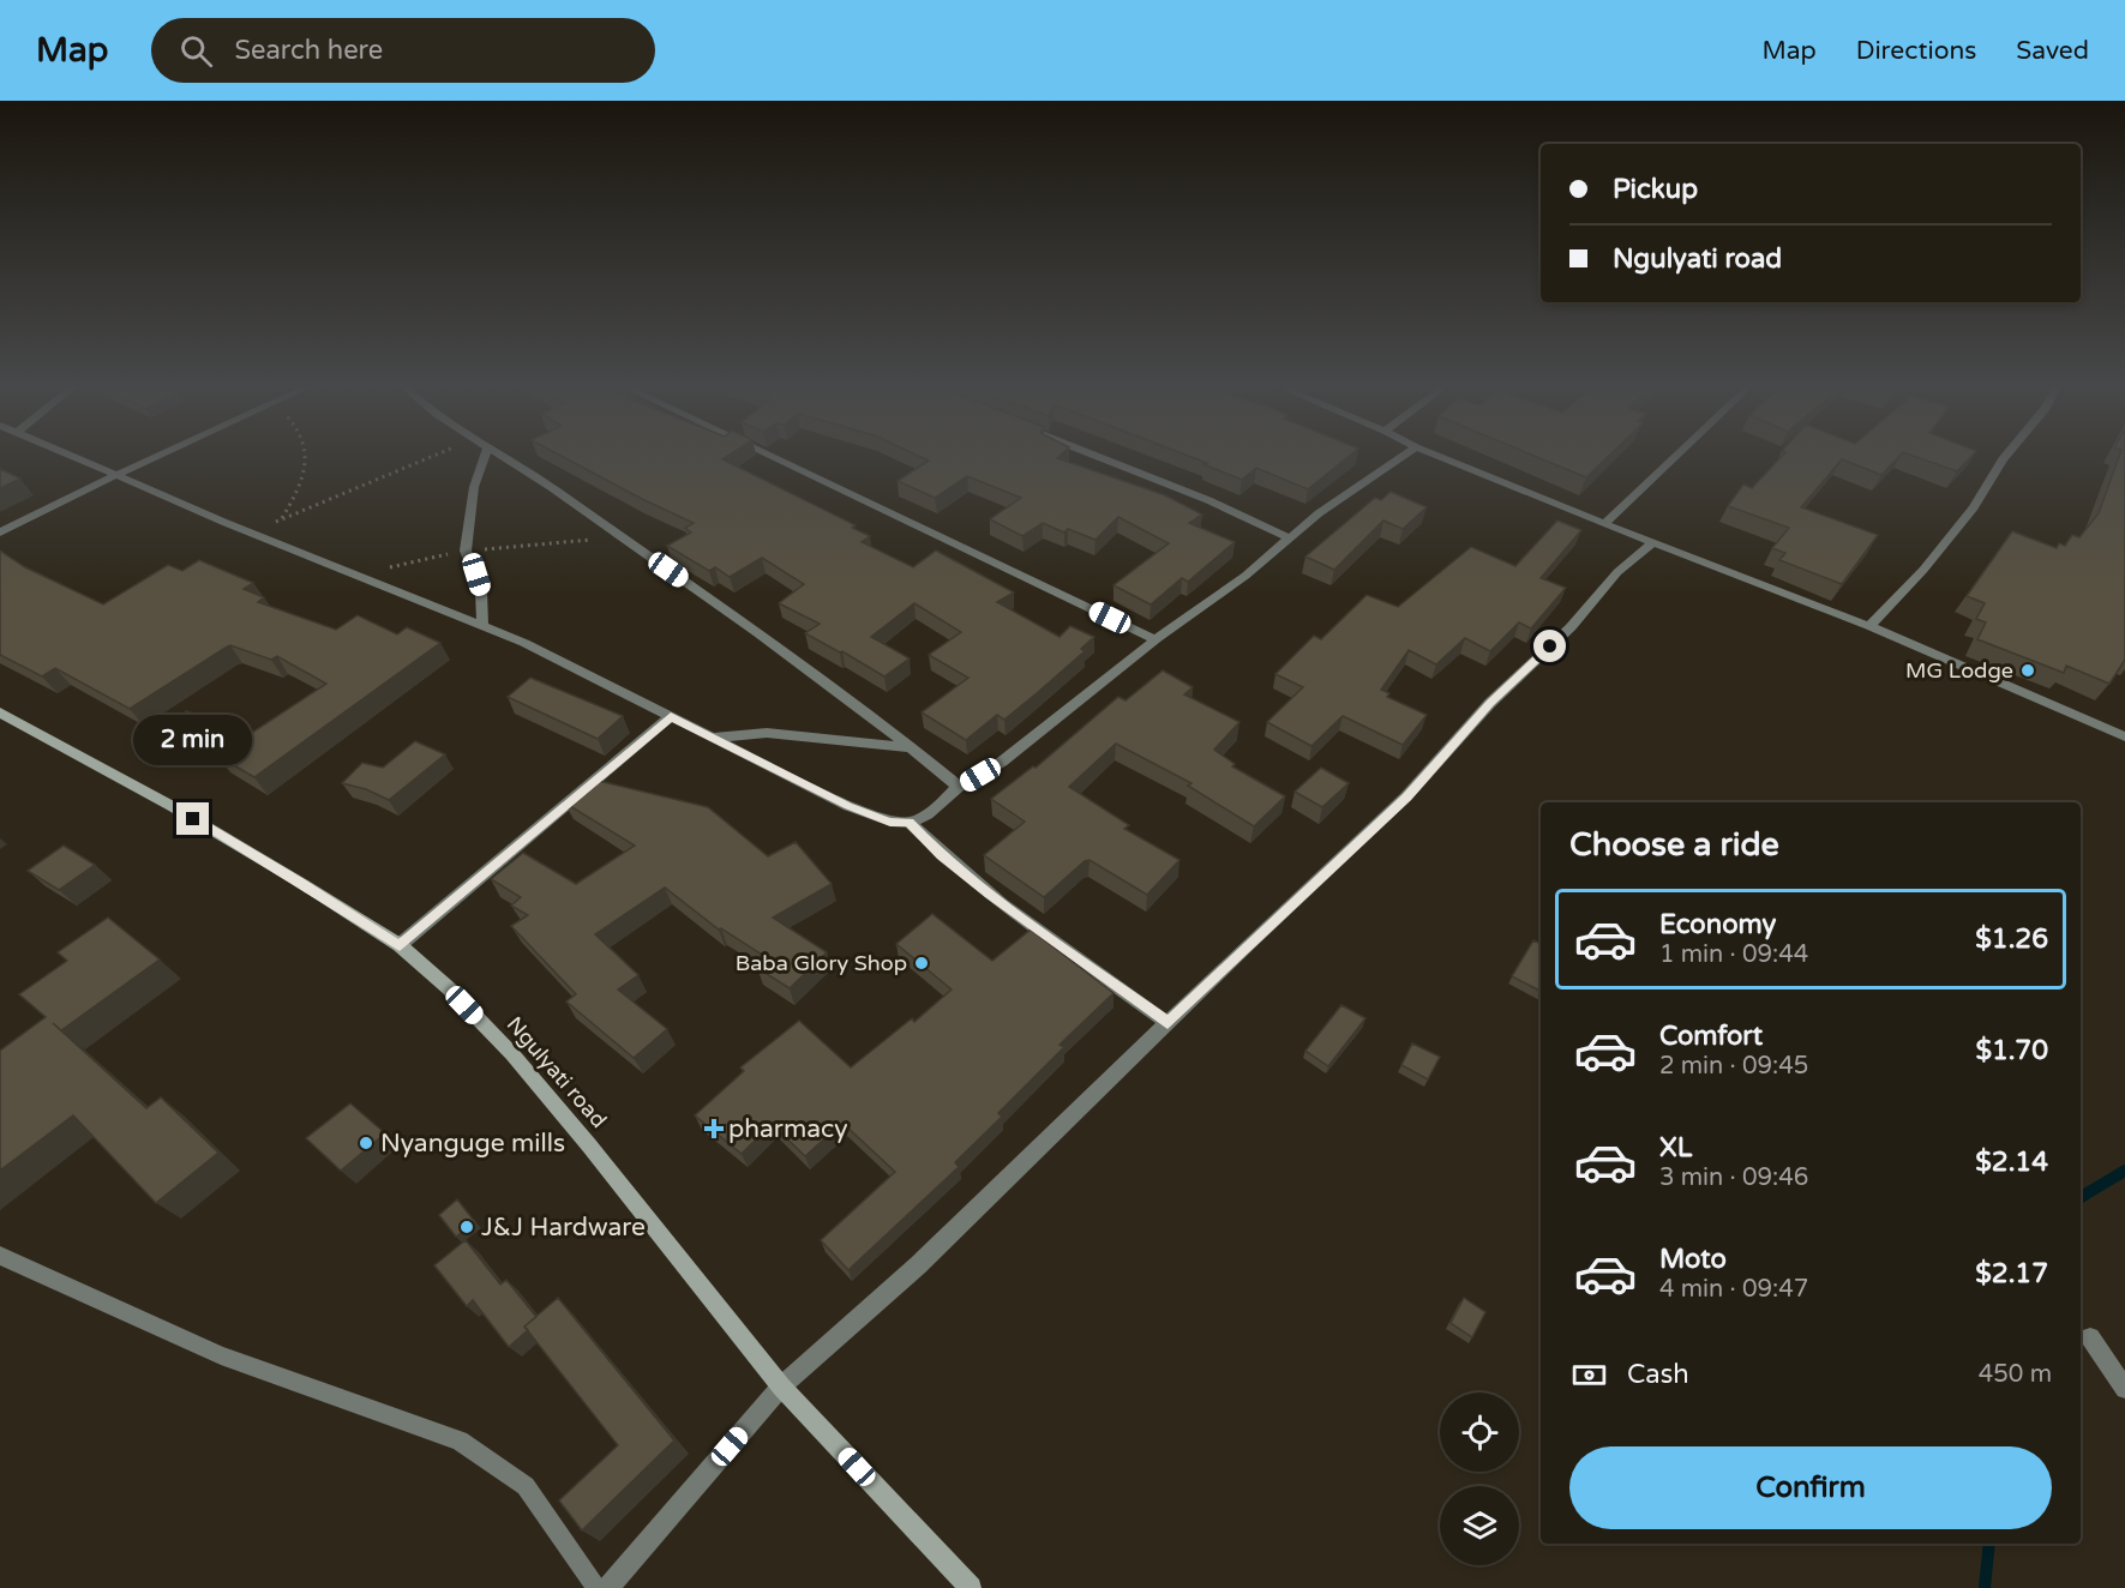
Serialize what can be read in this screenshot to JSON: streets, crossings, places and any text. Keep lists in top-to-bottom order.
{
  "streets": {
    "main road": ["Ngulyati road"]
  },
  "places": {
    "other": [
      "MG Lodge",
      "Baba Glory Shop",
      "Nyanguge mills",
      "J&J Hardware"
    ],
    "health": ["pharmacy"]
  },
  "page": {
    "header": "Map",
    "search": "Search here",
    "nav": ["Map", "Directions", "Saved"],
    "banner": ["Pickup", "Ngulyati road"],
    "bubble": "2 min",
    "heading": "Choose a ride",
    "list": [
      {
        "name": "Economy",
        "note": "1 min · 09:44",
        "value": "$1.26"
      },
      {
        "name": "Comfort",
        "note": "2 min · 09:45",
        "value": "$1.70"
      },
      {
        "name": "XL",
        "note": "3 min · 09:46",
        "value": "$2.14"
      },
      {
        "name": "Moto",
        "note": "4 min · 09:47",
        "value": "$2.17"
      }
    ],
    "pay": ["Cash", "450 m"],
    "buttons": "Confirm"
  }
}
